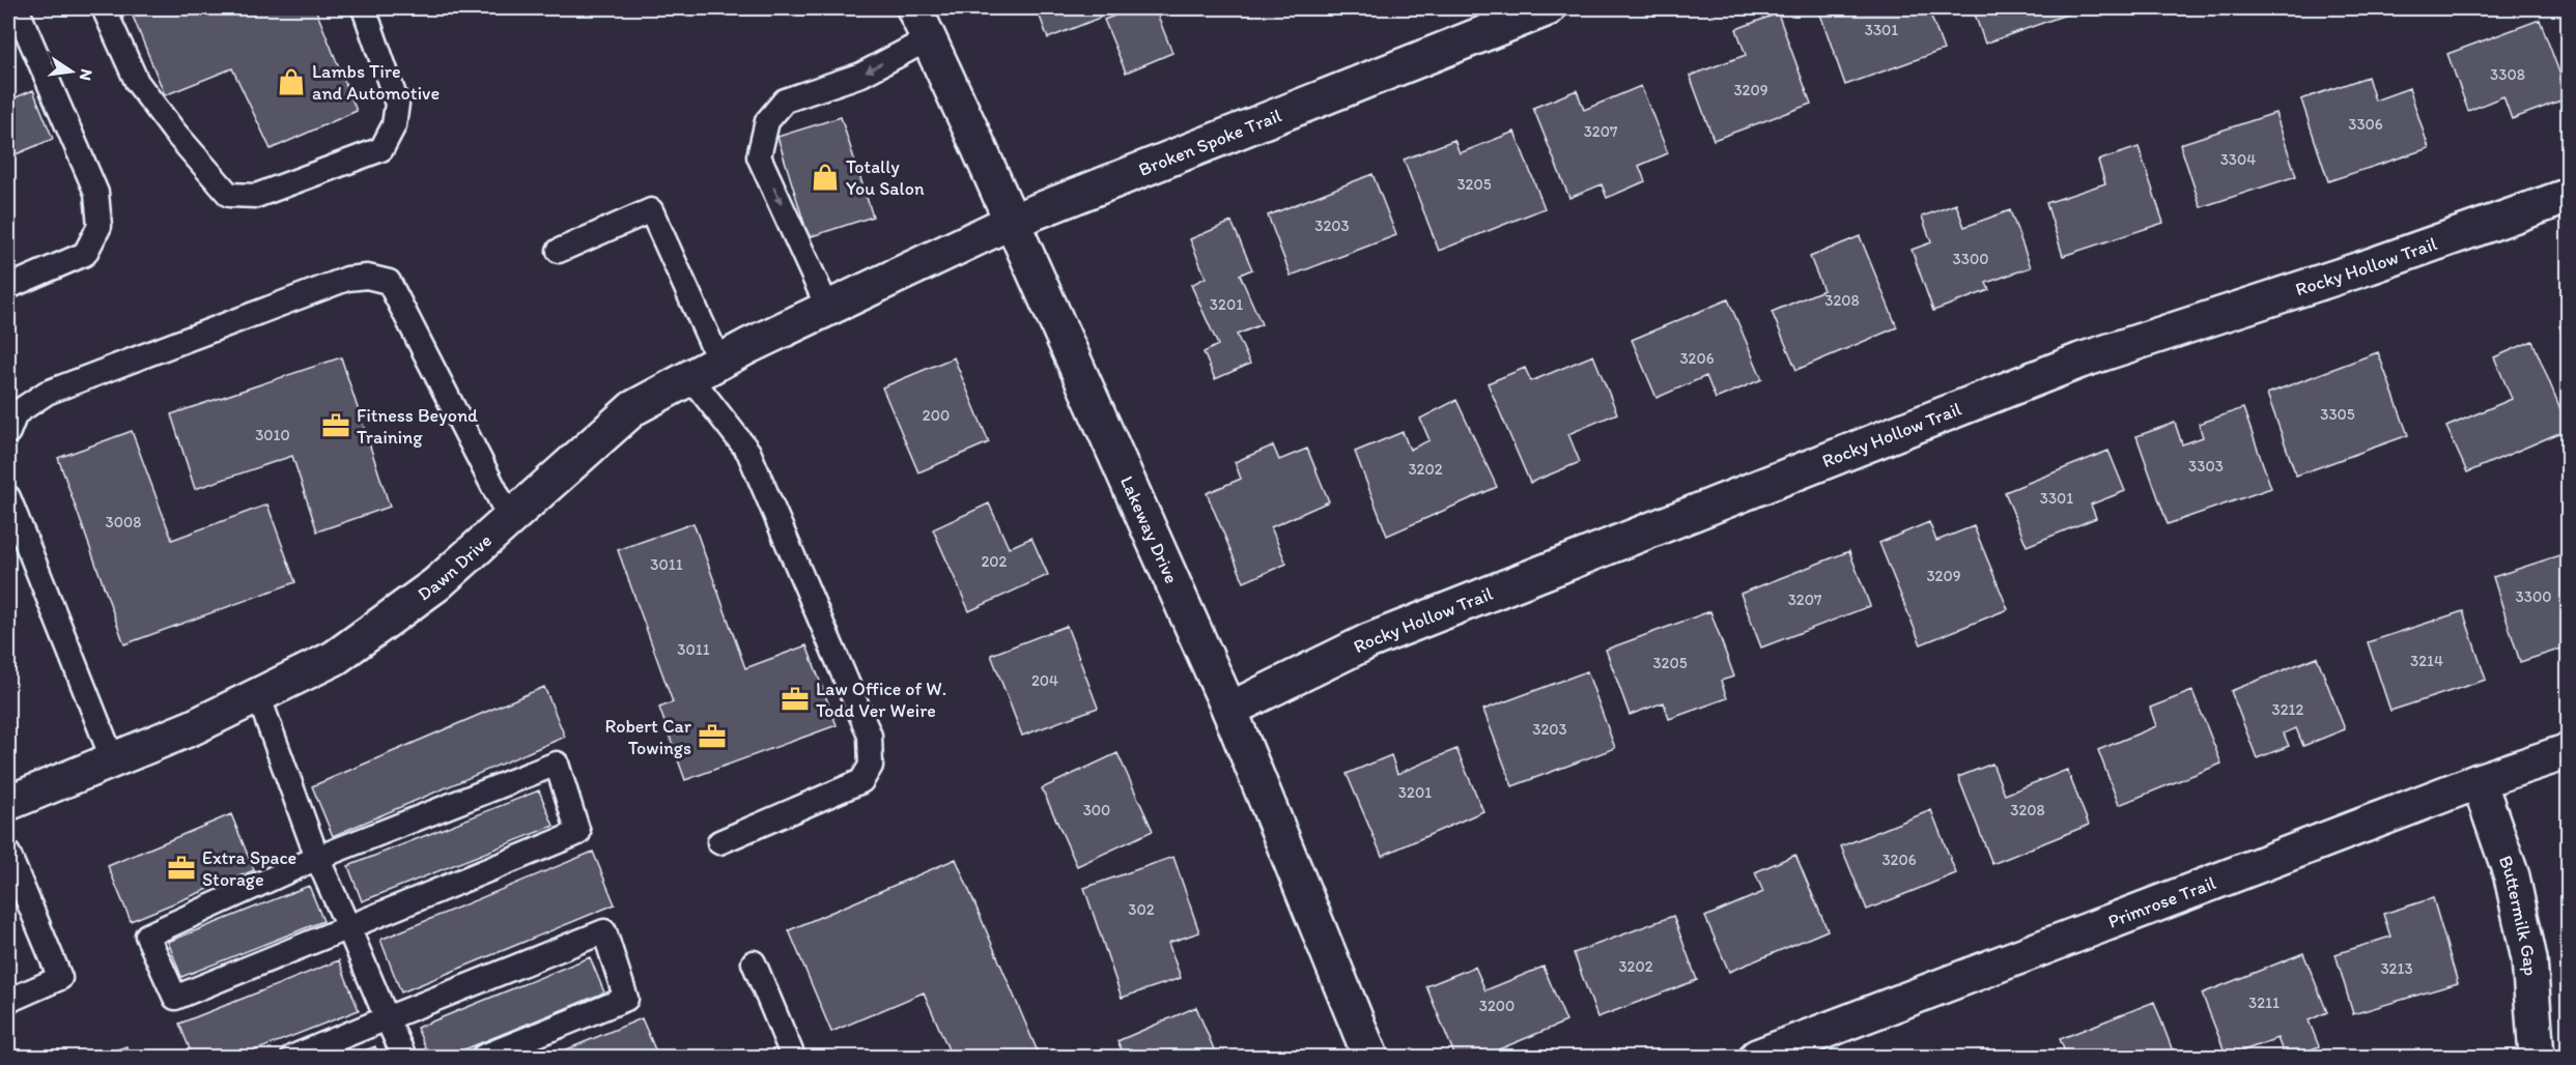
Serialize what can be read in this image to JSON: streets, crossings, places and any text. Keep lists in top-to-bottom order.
{
  "streets": {
    "street": [
      "Broken Spoke Trail",
      "Rocky Hollow Trail",
      "Lakeway Drive",
      "Dawn Drive",
      "Primrose Trail",
      "Buttermilk Gap"
    ]
  },
  "crossings": [
    ["Broken Spoke Trail", "Lakeway Drive"],
    ["Broken Spoke Trail", "Dawn Drive"],
    ["Rocky Hollow Trail", "Lakeway Drive"],
    ["Primrose Trail", "Buttermilk Gap"]
  ],
  "places": {
    "shop": ["Lambs Tire and Automotive", "Totally You Salon"],
    "office": [
      "Fitness Beyond Training",
      "Law Office of W. Todd Ver Weire",
      "Robert Car Towings",
      "Extra Space Storage"
    ]
  },
  "house_numbers": [
    "3301",
    "3308",
    "3209",
    "3306",
    "3207",
    "3304",
    "3205",
    "3203",
    "3300",
    "3208",
    "3201",
    "3206",
    "3305",
    "200",
    "3010",
    "3303",
    "3202",
    "3301",
    "3008",
    "202",
    "3011",
    "3209",
    "3300",
    "3207",
    "3011",
    "3214",
    "3205",
    "204",
    "3212",
    "3203",
    "3201",
    "300",
    "3208",
    "3206",
    "302",
    "3202",
    "3213",
    "3211",
    "3200"
  ],
  "north": "right"
}
